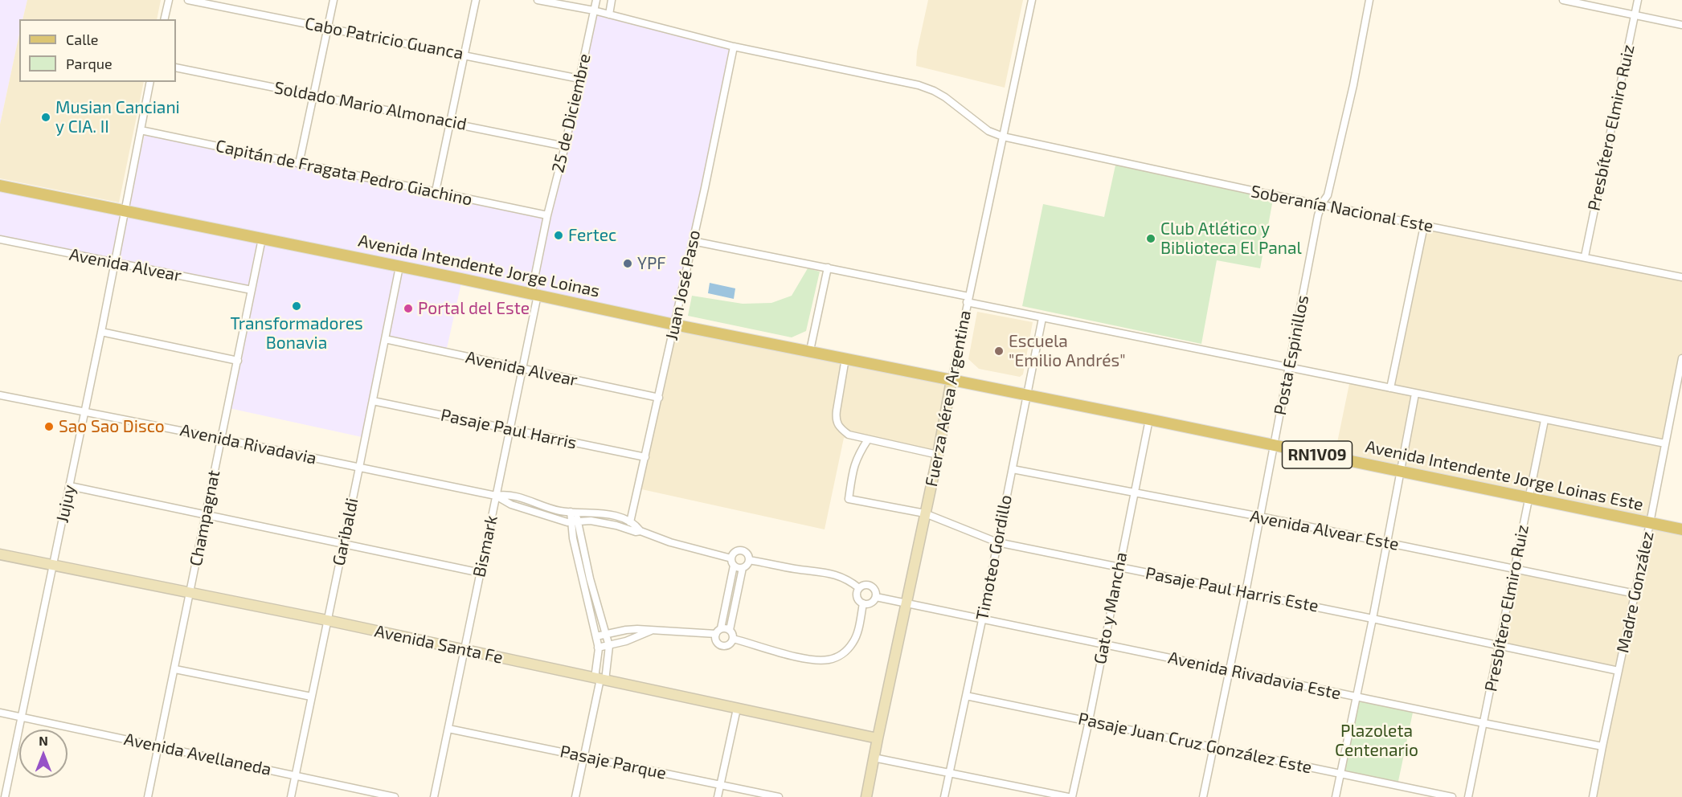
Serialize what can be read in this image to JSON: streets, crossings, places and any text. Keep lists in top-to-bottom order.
{
  "streets": {
    "main road": ["Avenida Intendente Jorge Loinas", "RN1V09", "Avenida Intendente Jorge Loinas Este"],
    "street": [
      "Cabo Patricio Guanca",
      "Soldado Mario Almonacid",
      "25 de Diciembre",
      "Presbítero Elmiro Ruiz",
      "Capitán de Fragata Pedro Giachino",
      "Soberanía Nacional Este",
      "Avenida Alvear",
      "Juan José Paso",
      "Posta Espinillos",
      "Fuerza Aérea Argentina",
      "Pasaje Paul Harris",
      "Avenida Rivadavia",
      "Jujuy",
      "Champagnat",
      "Avenida Alvear Este",
      "Garibaldi",
      "Bismark",
      "Timoteo Gordillo",
      "Pasaje Paul Harris Este",
      "Madre González",
      "Gato y Mancha",
      "Avenida Santa Fe",
      "Avenida Rivadavia Este",
      "Pasaje Juan Cruz González Este",
      "Avenida Avellaneda",
      "Pasaje Parque"
    ]
  },
  "crossings": [
    ["Cabo Patricio Guanca", "25 de Diciembre"],
    ["Soldado Mario Almonacid", "25 de Diciembre"],
    ["25 de Diciembre", "Capitán de Fragata Pedro Giachino"],
    ["25 de Diciembre", "Soberanía Nacional Este"],
    ["25 de Diciembre", "Avenida Intendente Jorge Loinas"],
    ["25 de Diciembre", "Bismark"],
    ["Presbítero Elmiro Ruiz", "Soberanía Nacional Este"],
    ["Presbítero Elmiro Ruiz", "Avenida Intendente Jorge Loinas Este"],
    ["Presbítero Elmiro Ruiz", "Avenida Alvear Este"],
    ["Presbítero Elmiro Ruiz", "Pasaje Paul Harris Este"],
    ["Presbítero Elmiro Ruiz", "Avenida Rivadavia Este"],
    ["Capitán de Fragata Pedro Giachino", "Jujuy"],
    ["Soberanía Nacional Este", "Juan José Paso"],
    ["Soberanía Nacional Este", "Posta Espinillos"],
    ["Soberanía Nacional Este", "Fuerza Aérea Argentina"],
    ["Avenida Alvear", "Juan José Paso"],
    ["Avenida Alvear", "Jujuy"],
    ["Avenida Alvear", "Champagnat"],
    ["Avenida Alvear", "Garibaldi"],
    ["Avenida Alvear", "Bismark"],
    ["Avenida Intendente Jorge Loinas", "Juan José Paso"],
    ["Avenida Intendente Jorge Loinas", "Fuerza Aérea Argentina"],
    ["Avenida Intendente Jorge Loinas", "Avenida Intendente Jorge Loinas Este"],
    ["Avenida Intendente Jorge Loinas", "Jujuy"],
    ["Avenida Intendente Jorge Loinas", "Champagnat"],
    ["Avenida Intendente Jorge Loinas", "Garibaldi"],
    ["Avenida Intendente Jorge Loinas", "Bismark"],
    ["Juan José Paso", "Pasaje Paul Harris"],
    ["Juan José Paso", "Avenida Rivadavia"],
    ["Posta Espinillos", "Avenida Intendente Jorge Loinas Este"],
    ["Posta Espinillos", "Avenida Alvear Este"],
    ["Posta Espinillos", "Pasaje Paul Harris Este"],
    ["Posta Espinillos", "Avenida Rivadavia Este"],
    ["Posta Espinillos", "Pasaje Juan Cruz González Este"],
    ["Fuerza Aérea Argentina", "Avenida Rivadavia"],
    ["Fuerza Aérea Argentina", "Avenida Intendente Jorge Loinas Este"],
    ["Fuerza Aérea Argentina", "Pasaje Paul Harris Este"],
    ["Fuerza Aérea Argentina", "Avenida Santa Fe"],
    ["Fuerza Aérea Argentina", "Avenida Rivadavia Este"],
    ["Pasaje Paul Harris", "Garibaldi"],
    ["Pasaje Paul Harris", "Bismark"],
    ["Avenida Rivadavia", "Jujuy"],
    ["Avenida Rivadavia", "Champagnat"],
    ["Avenida Rivadavia", "Garibaldi"],
    ["Avenida Rivadavia", "Bismark"],
    ["Avenida Rivadavia", "Avenida Rivadavia Este"],
    ["Avenida Intendente Jorge Loinas Este", "Timoteo Gordillo"],
    ["Avenida Intendente Jorge Loinas Este", "Madre González"],
    ["Avenida Intendente Jorge Loinas Este", "Gato y Mancha"],
    ["Jujuy", "Avenida Santa Fe"],
    ["Jujuy", "Avenida Avellaneda"],
    ["Champagnat", "Avenida Santa Fe"],
    ["Champagnat", "Avenida Avellaneda"],
    ["Avenida Alvear Este", "Timoteo Gordillo"],
    ["Avenida Alvear Este", "Madre González"],
    ["Avenida Alvear Este", "Gato y Mancha"],
    ["Garibaldi", "Avenida Santa Fe"],
    ["Garibaldi", "Avenida Avellaneda"],
    ["Bismark", "Avenida Santa Fe"],
    ["Bismark", "Pasaje Parque"],
    ["Timoteo Gordillo", "Pasaje Paul Harris Este"],
    ["Timoteo Gordillo", "Avenida Rivadavia Este"],
    ["Timoteo Gordillo", "Pasaje Juan Cruz González Este"],
    ["Pasaje Paul Harris Este", "Madre González"],
    ["Pasaje Paul Harris Este", "Gato y Mancha"],
    ["Madre González", "Avenida Rivadavia Este"],
    ["Gato y Mancha", "Avenida Rivadavia Este"],
    ["Gato y Mancha", "Pasaje Juan Cruz González Este"]
  ],
  "parks": ["Plazoleta Centenario"],
  "places": [
    "Musian Canciani y CIA. II",
    "Fertec",
    "Club Atlético y Biblioteca El Panal",
    "YPF",
    "Transformadores Bonavia",
    "Portal del Este",
    "Escuela \"Emilio Andrés\"",
    "Sao Sao Disco"
  ],
  "legend": ["Calle", "Parque"],
  "north": "top"
}
